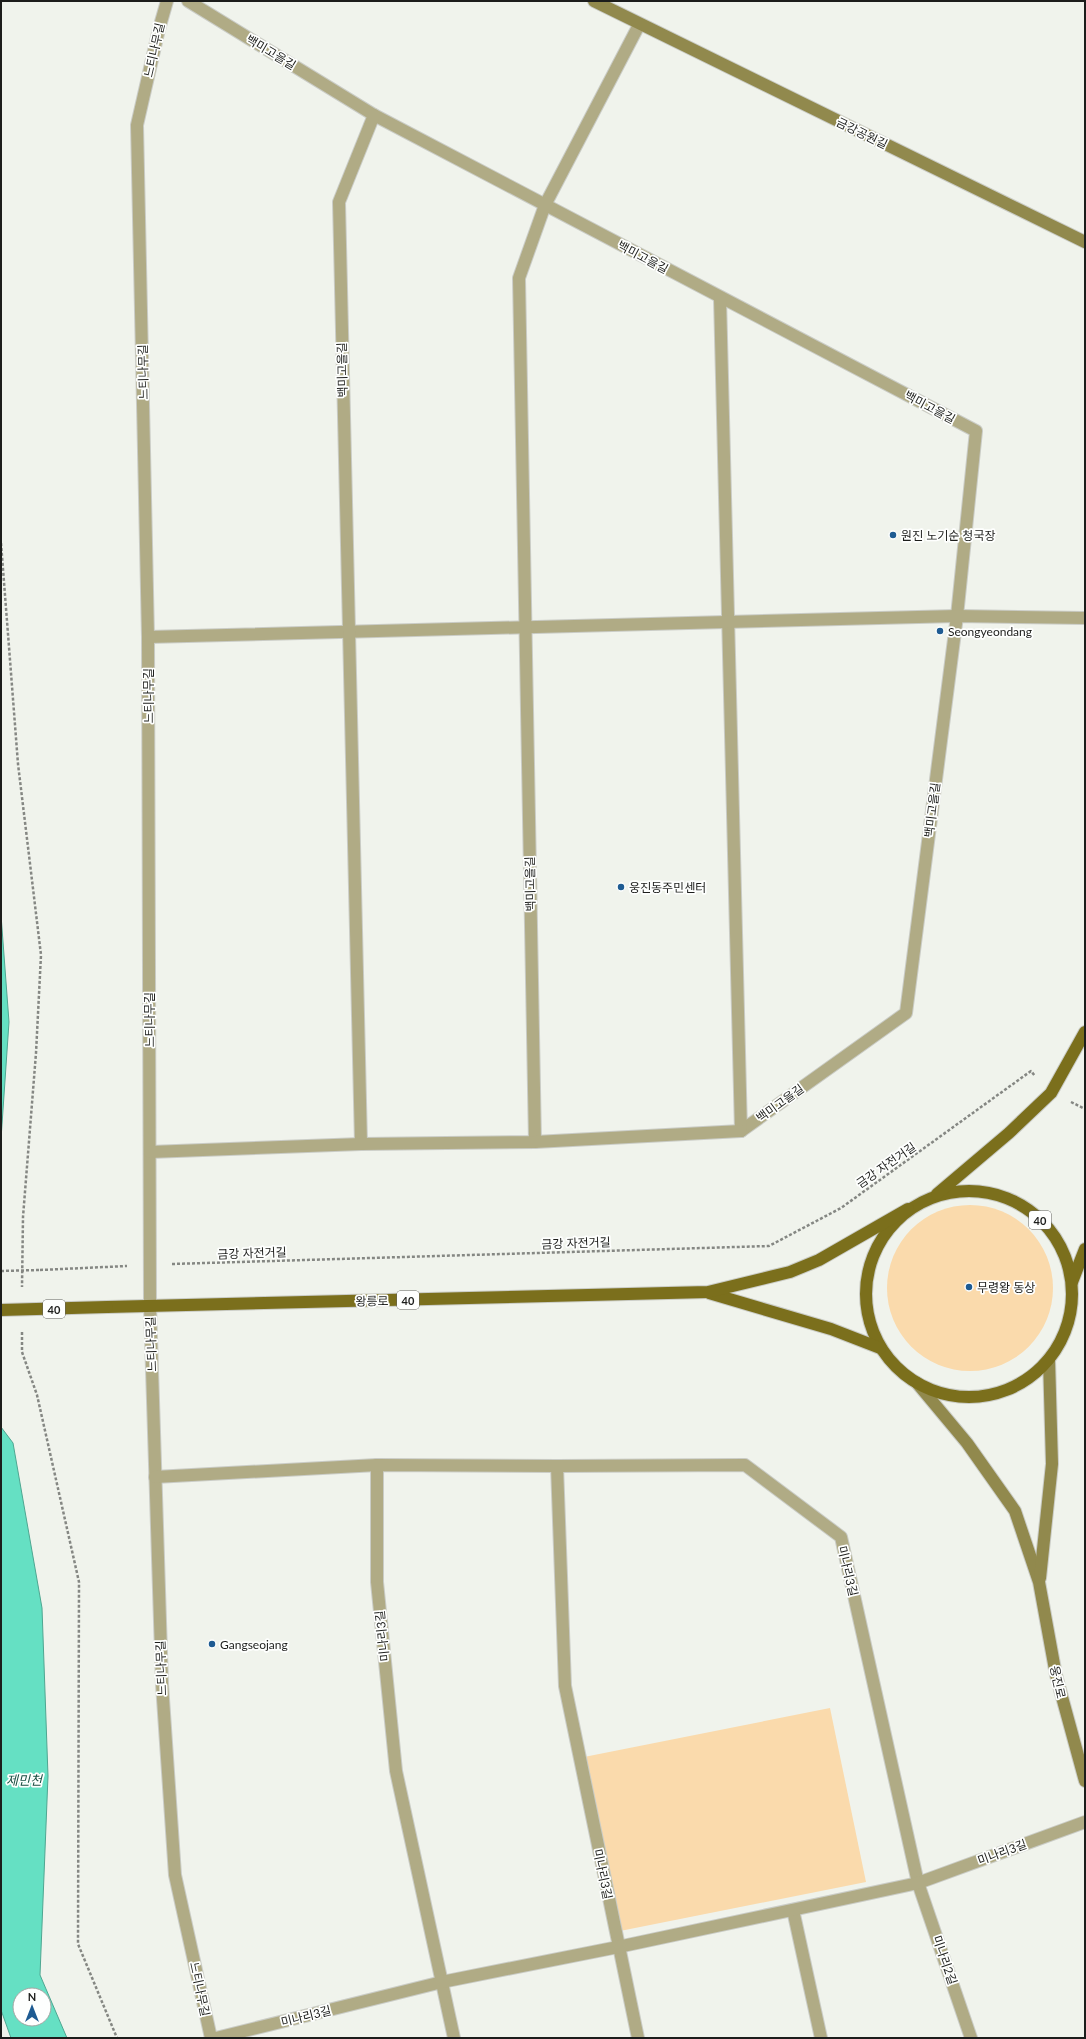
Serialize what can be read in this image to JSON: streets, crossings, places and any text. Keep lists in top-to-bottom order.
{
  "streets": {
    "main road": [
      "금강공원길",
      "40",
      "왕릉로",
      "웅진로"
    ],
    "street": [
      "느티나무길",
      "백미고을길",
      "미나리3길",
      "미나리2길"
    ],
    "path": ["금강 자전거길"]
  },
  "crossings": [
    ["느티나무길", "금강 자전거길"],
    ["느티나무길", "왕릉로"],
    ["금강 자전거길", "40"],
    ["40", "왕릉로"],
    ["미나리3길", "미나리2길"]
  ],
  "water": ["제민천"],
  "places": [
    "원진 노기순 청국장",
    "Seongyeondang",
    "웅진동주민센터",
    "무령왕 동상",
    "Gangseojang"
  ],
  "north": "top"
}
